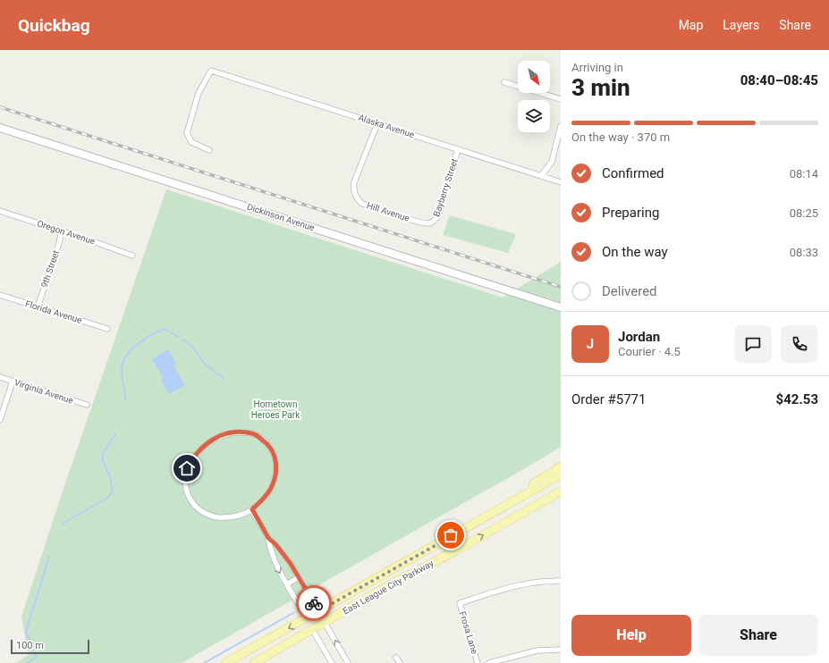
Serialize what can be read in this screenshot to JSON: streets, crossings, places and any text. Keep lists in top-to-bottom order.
{
  "streets": {
    "main road": ["East League City Parkway"],
    "street": [
      "Alaska Avenue",
      "Bayberry Street",
      "Hill Avenue",
      "Dickinson Avenue",
      "Oregon Avenue",
      "9th Street",
      "Florida Avenue",
      "Virginia Avenue",
      "Frosa Lane"
    ]
  },
  "crossings": [
    ["Alaska Avenue", "Bayberry Street"],
    ["Alaska Avenue", "Hill Avenue"],
    ["Bayberry Street", "Hill Avenue"],
    ["Oregon Avenue", "9th Street"],
    ["9th Street", "Florida Avenue"]
  ],
  "parks": ["Hometown Heroes Park"],
  "scale_bar": "100 m",
  "north": "bottom right",
  "page": {
    "header": "Quickbag",
    "nav": ["Map", "Layers", "Share"],
    "heading": ["3 min", "Arriving in", "08:40–08:45"],
    "panel": [
      "Jordan",
      "Courier · 4.5",
      "Order #5771",
      "$42.53"
    ],
    "bar": "On the way · 370 m",
    "list": [
      ["Confirmed", "08:14"],
      ["Preparing", "08:25"],
      ["On the way", "08:33"],
      "Delivered"
    ],
    "round": "J",
    "buttons": ["Help", "Share"],
    "scale": "100 m"
  }
}
